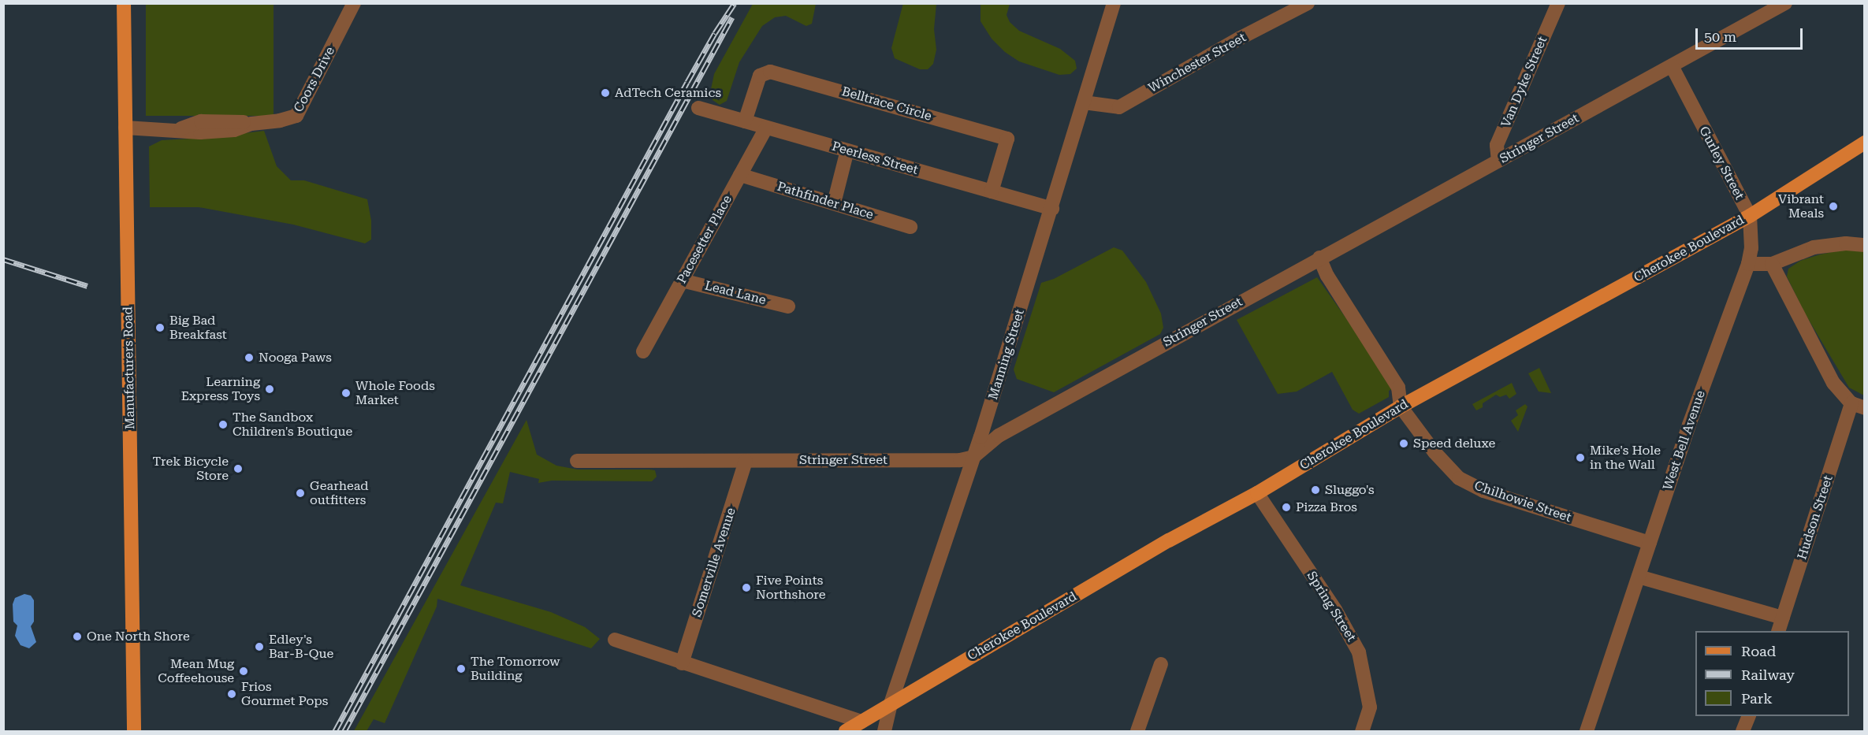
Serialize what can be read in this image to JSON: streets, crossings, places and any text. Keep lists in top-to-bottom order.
{
  "streets": {
    "main road": ["Cherokee Boulevard", "Manufacturers Road"],
    "street": [
      "Winchester Street",
      "Coors Drive",
      "Van Dyke Street",
      "Belltrace Circle",
      "Stringer Street",
      "Peerless Street",
      "Gurley Street",
      "Pathfinder Place",
      "Pacesetter Place",
      "Lead Lane",
      "Manning Street",
      "West Bell Avenue",
      "Chilhowie Street",
      "Hudson Street",
      "Somerville Avenue",
      "Spring Street"
    ]
  },
  "crossings": [
    ["Winchester Street", "Manning Street"],
    ["Coors Drive", "Manufacturers Road"],
    ["Van Dyke Street", "Stringer Street"],
    ["Belltrace Circle", "Peerless Street"],
    ["Stringer Street", "Gurley Street"],
    ["Stringer Street", "Manning Street"],
    ["Stringer Street", "Chilhowie Street"],
    ["Stringer Street", "Somerville Avenue"],
    ["Peerless Street", "Pacesetter Place"],
    ["Peerless Street", "Manning Street"],
    ["Gurley Street", "Cherokee Boulevard"],
    ["Gurley Street", "West Bell Avenue"],
    ["Pathfinder Place", "Pacesetter Place"],
    ["Pacesetter Place", "Lead Lane"],
    ["Cherokee Boulevard", "Manning Street"],
    ["Cherokee Boulevard", "Chilhowie Street"],
    ["Cherokee Boulevard", "Spring Street"],
    ["West Bell Avenue", "Chilhowie Street"]
  ],
  "places": [
    "AdTech Ceramics",
    "Vibrant Meals",
    "Big Bad Breakfast",
    "Nooga Paws",
    "Learning Express Toys",
    "Whole Foods Market",
    "The Sandbox Children's Boutique",
    "Speed deluxe",
    "Mike's Hole in the Wall",
    "Trek Bicycle Store",
    "Sluggo's",
    "Gearhead outfitters",
    "Pizza Bros",
    "Five Points Northshore",
    "One North Shore",
    "Edley's Bar-B-Que",
    "The Tomorrow Building",
    "Mean Mug Coffeehouse",
    "Frios Gourmet Pops"
  ],
  "legend": ["Road", "Railway", "Park"],
  "scale_bar": "50 m"
}
